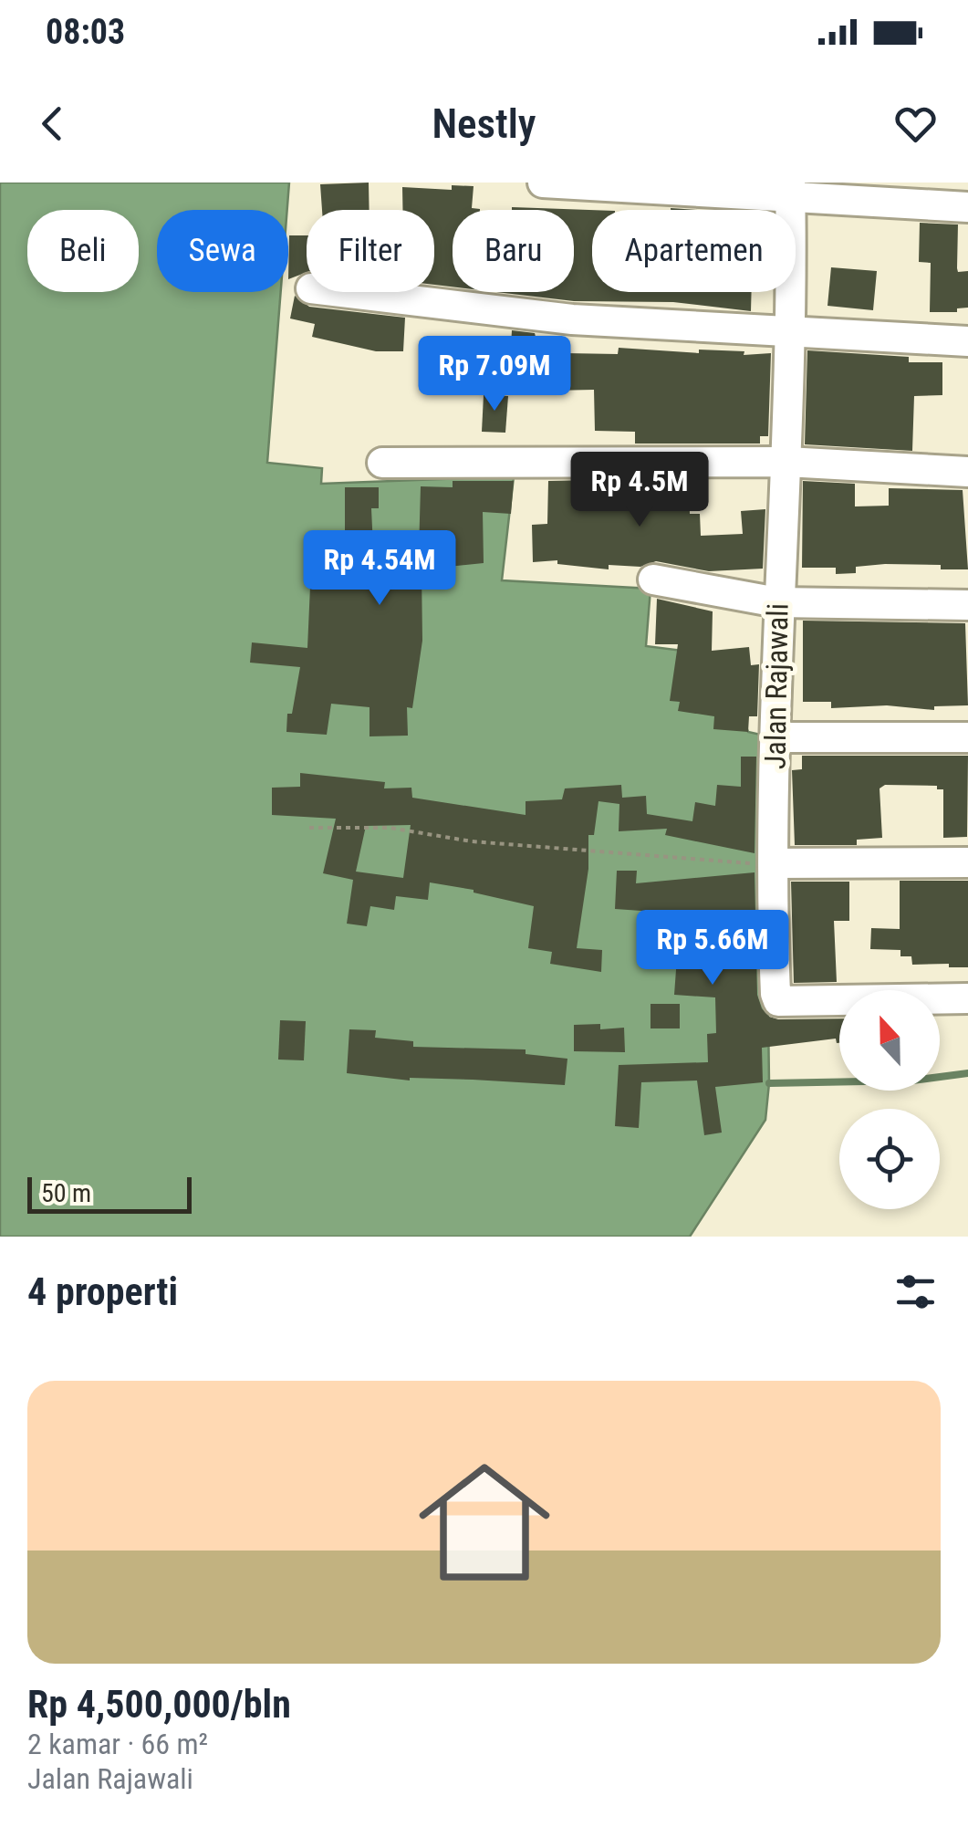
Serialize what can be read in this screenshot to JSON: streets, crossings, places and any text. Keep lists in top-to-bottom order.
{
  "streets": {
    "street": ["Jalan Rajawali"]
  },
  "scale_bar": "50 m",
  "north": "top",
  "page": {
    "status": "08:03",
    "header": "Nestly",
    "chip": [
      "Beli",
      "Sewa",
      "Filter",
      "Baru",
      "Apartemen"
    ],
    "price": [
      "Rp 7.09M",
      "Rp 4.5M",
      "Rp 4.54M",
      "Rp 5.66M"
    ],
    "scale": "50 m",
    "heading": "4 properti",
    "list": [
      {
        "name": "Rp 4,500,000/bln",
        "note": "2 kamar · 66 m² · Jalan Rajawali"
      }
    ]
  }
}
